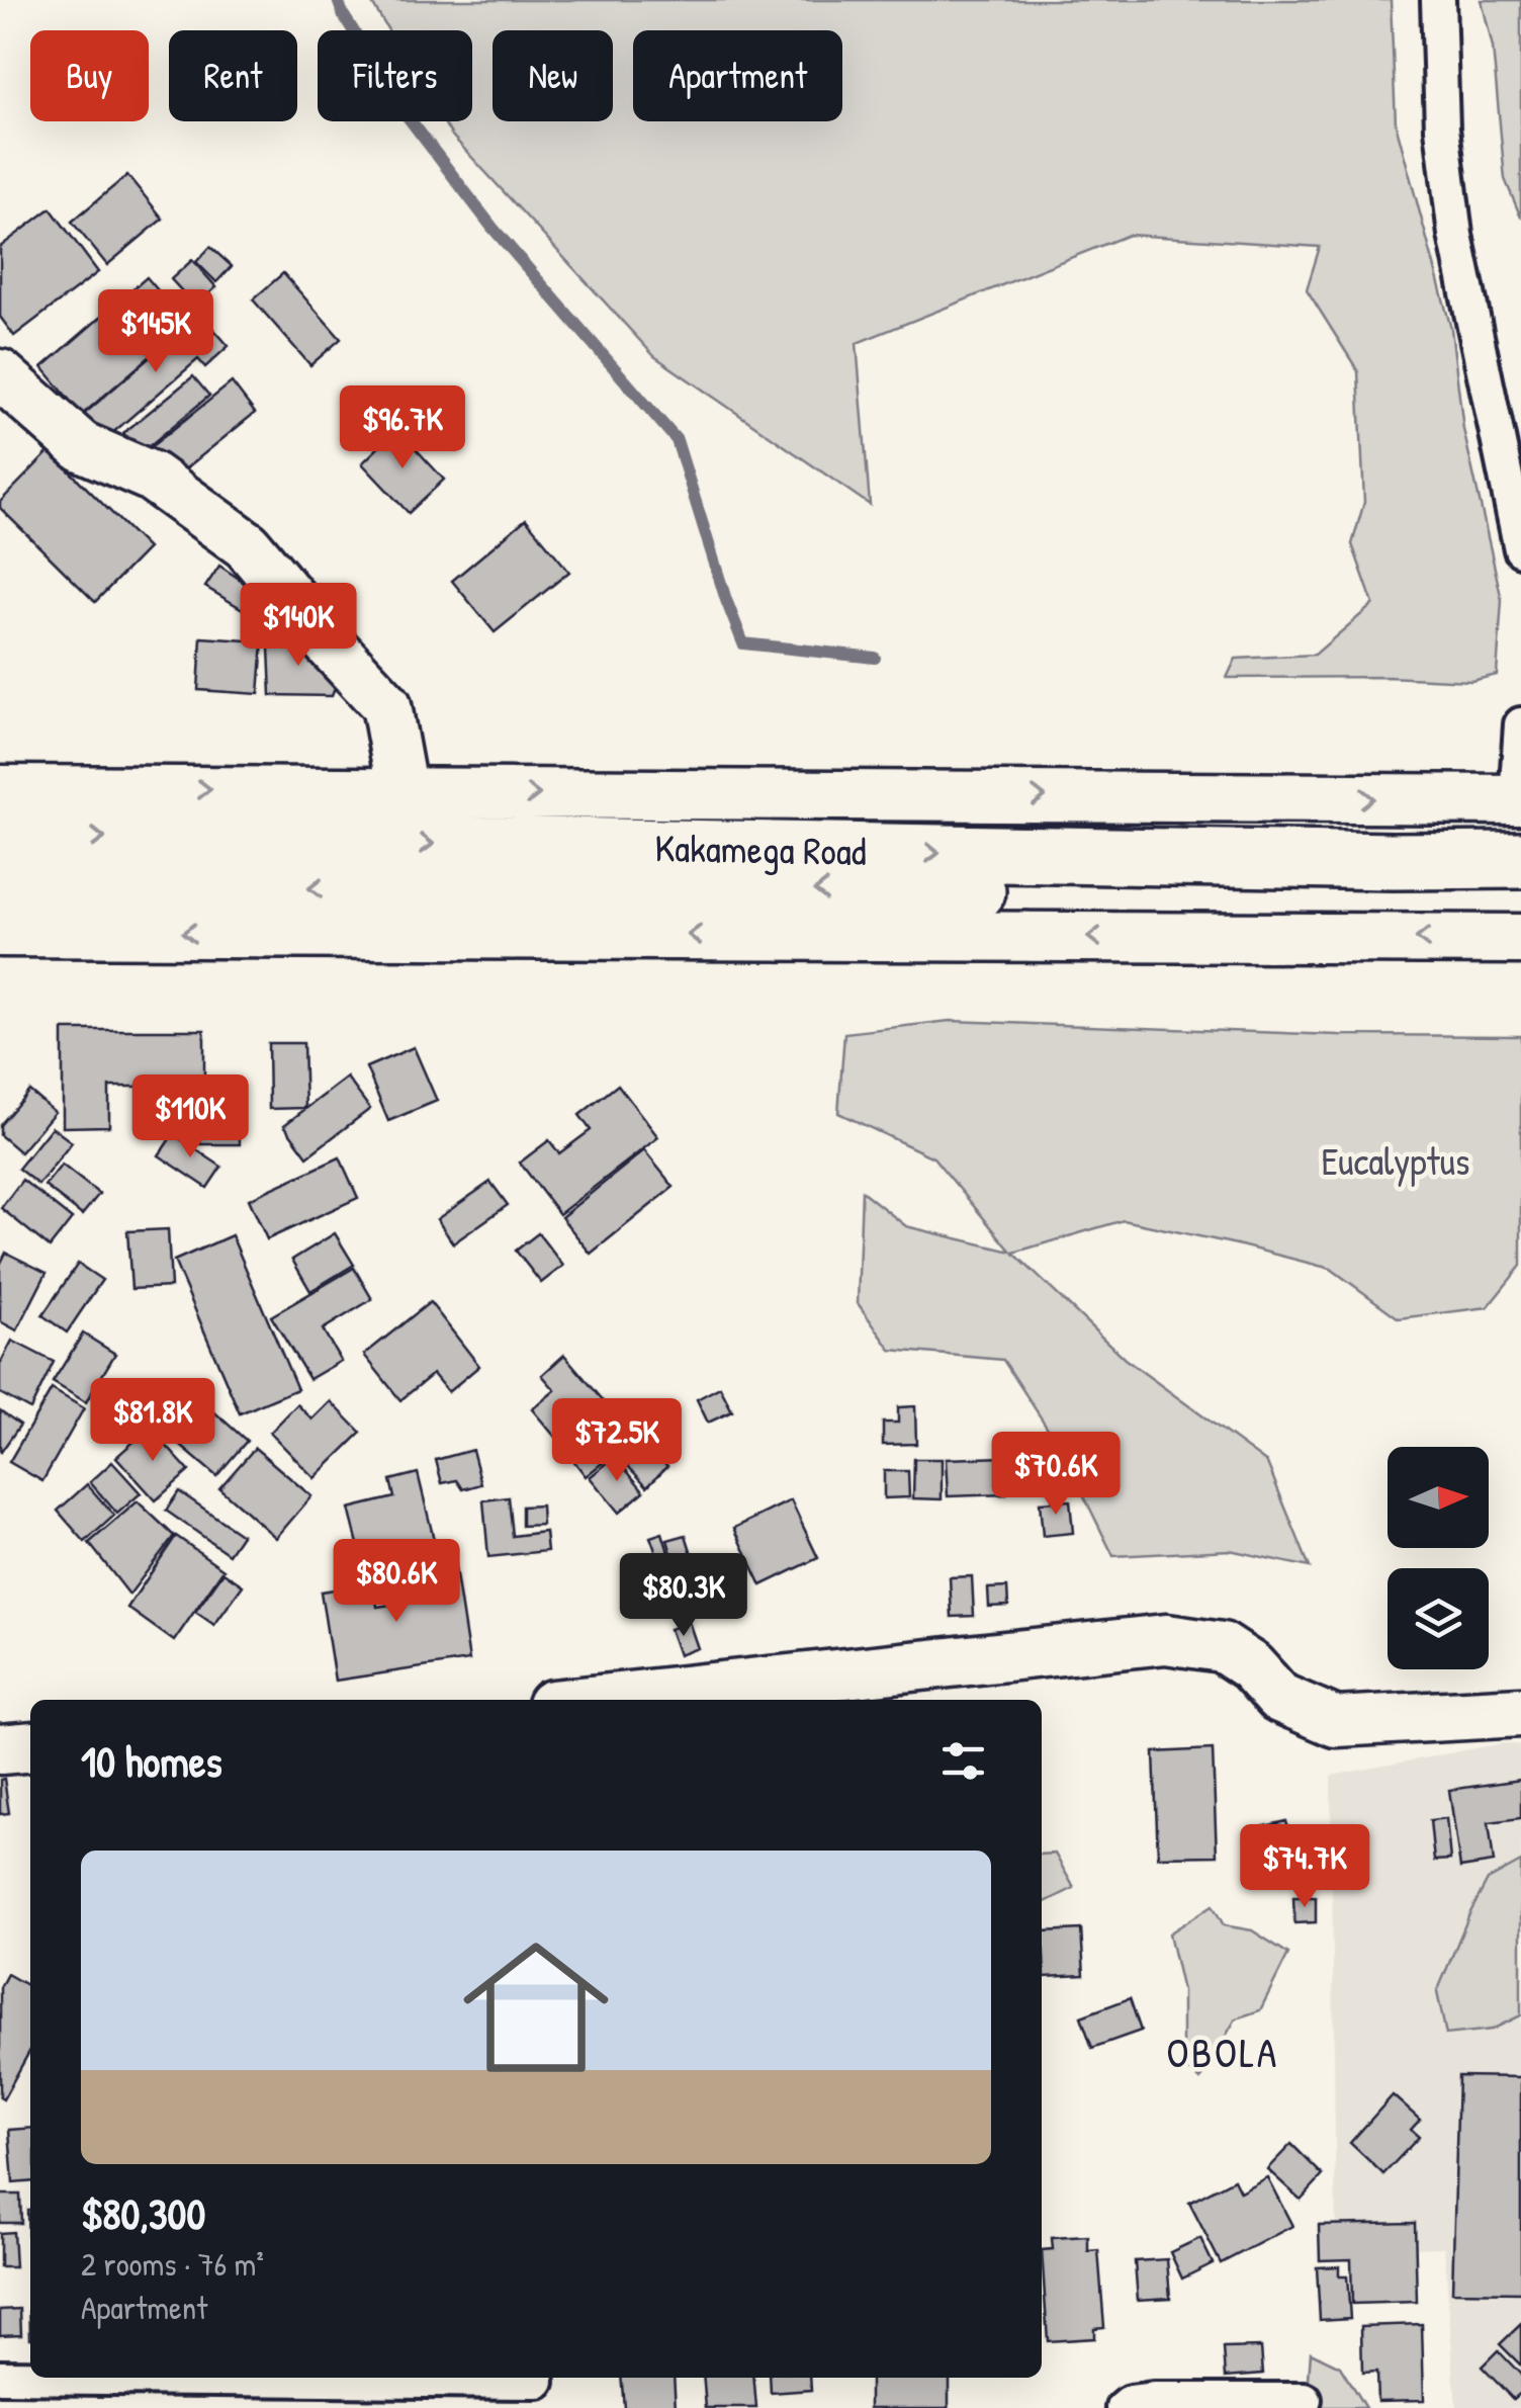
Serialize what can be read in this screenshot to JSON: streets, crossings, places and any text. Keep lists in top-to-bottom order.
{
  "streets": {
    "highway": ["Kakamega Road"]
  },
  "districts": ["OBOLA"],
  "parks": ["Eucalyptus"],
  "north": "right",
  "page": {
    "chip": [
      "Buy",
      "Rent",
      "Filters",
      "New",
      "Apartment"
    ],
    "price": [
      "$145K",
      "$96.7K",
      "$140K",
      "$110K",
      "$81.8K",
      "$72.5K",
      "$70.6K",
      "$80.6K",
      "$80.3K",
      "$74.7K"
    ],
    "heading": "10 homes",
    "list": [
      {
        "name": "$80,300",
        "note": "2 rooms · 76 m² · Apartment"
      }
    ]
  }
}
